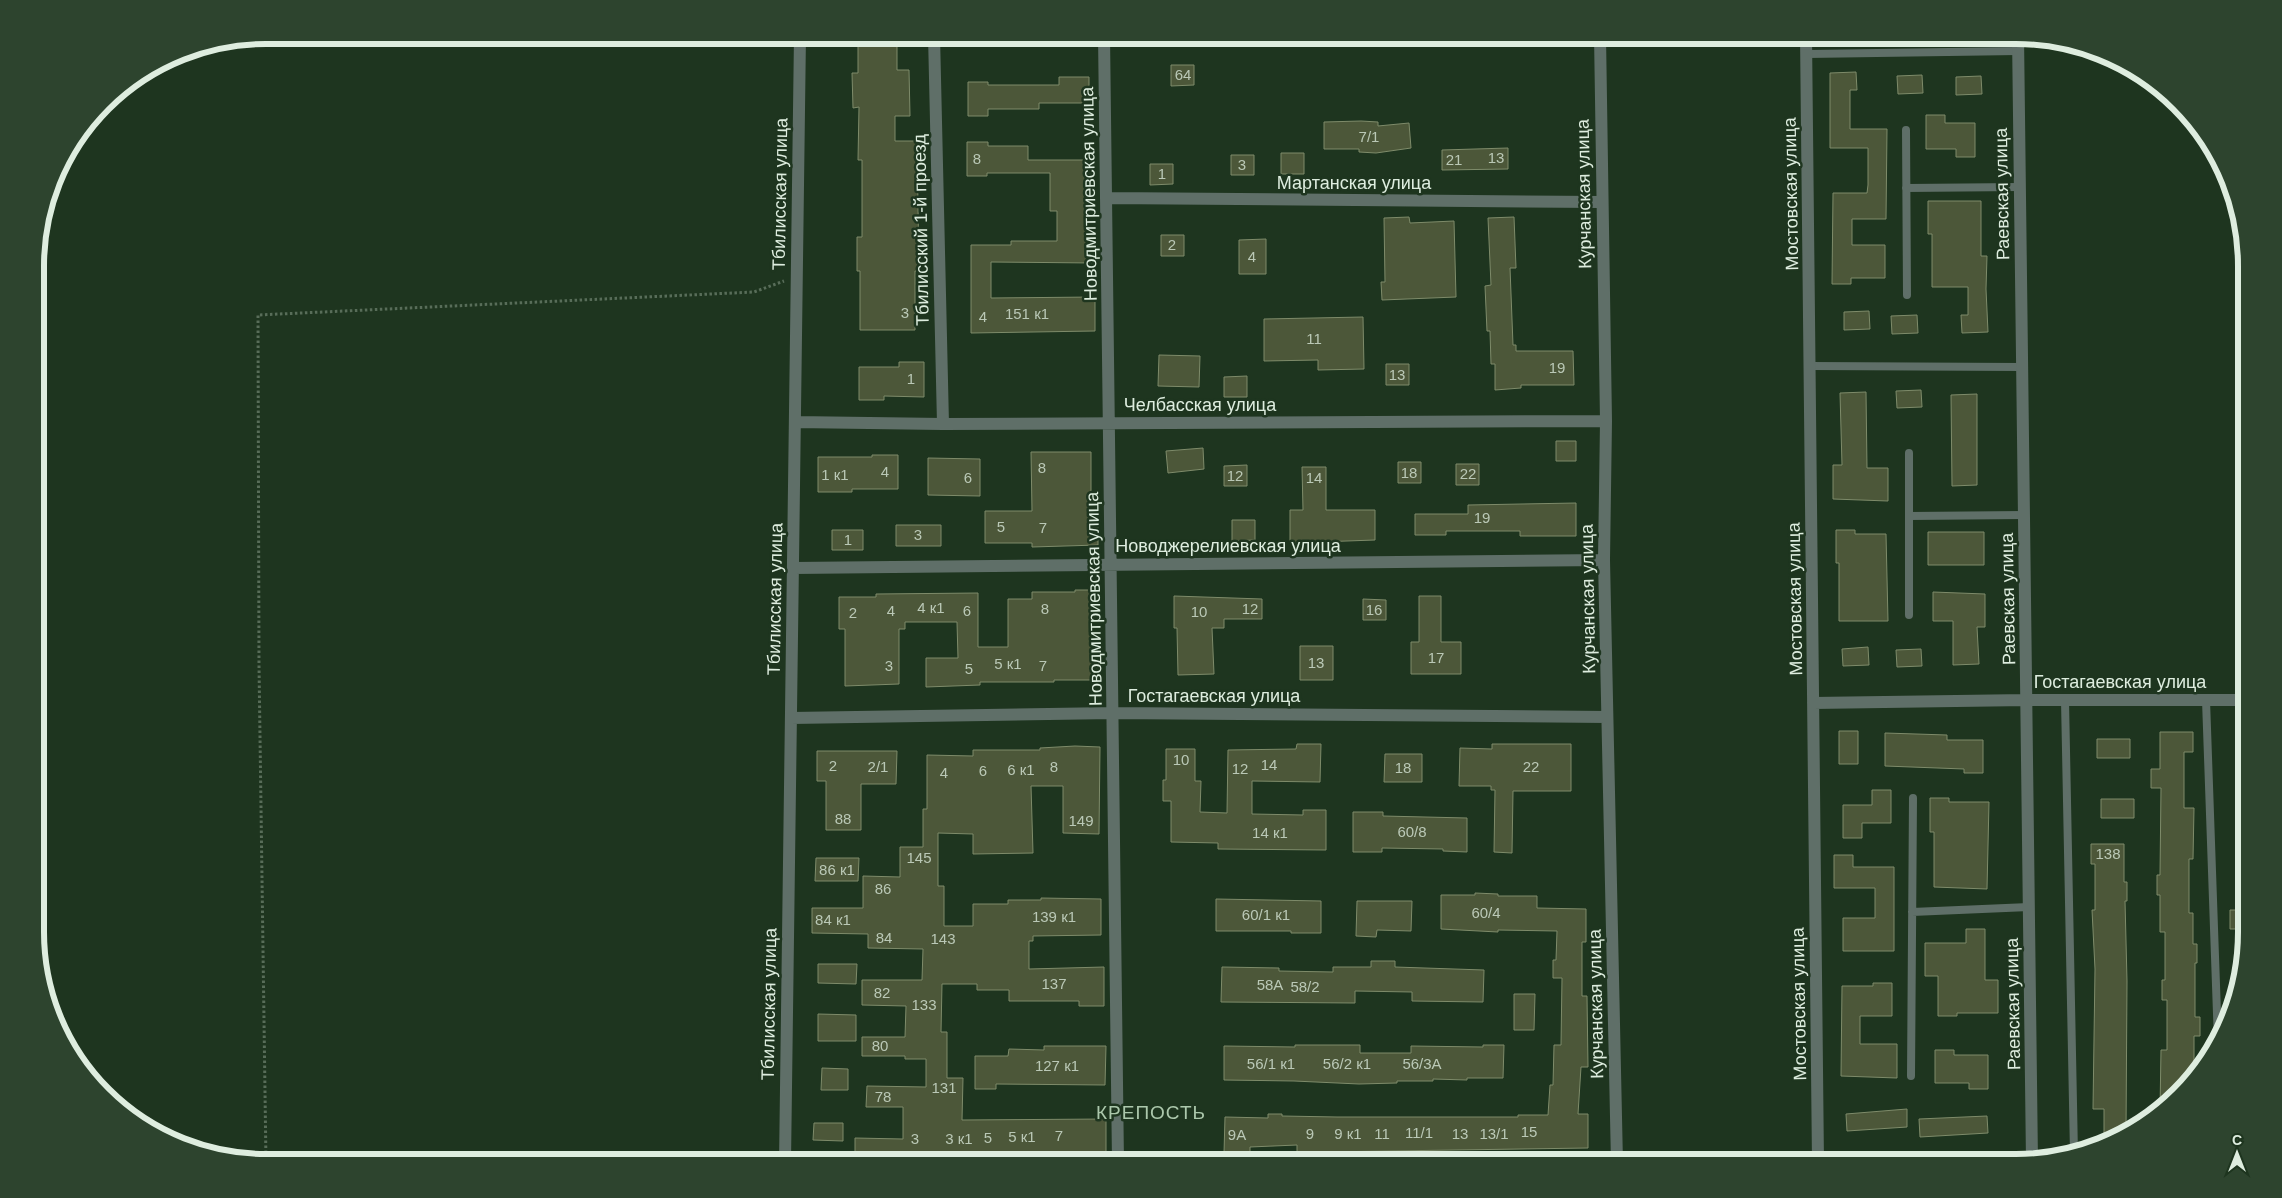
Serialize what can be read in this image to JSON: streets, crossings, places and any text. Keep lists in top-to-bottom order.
{
  "streets": {
    "street": [
      "Мартанская улица",
      "Тбилисская улица",
      "Новодмитриевская улица",
      "Курчанская улица",
      "Мостовская улица",
      "Раевская улица",
      "Тбилисский 1-й проезд",
      "Челбасская улица",
      "Новоджерелиевская улица",
      "Гостагаевская улица"
    ]
  },
  "crossings": [
    ["Мартанская улица", "Новодмитриевская улица"],
    ["Мартанская улица", "Курчанская улица"],
    ["Тбилисская улица", "Челбасская улица"],
    ["Тбилисская улица", "Новоджерелиевская улица"],
    ["Тбилисская улица", "Гостагаевская улица"],
    ["Новодмитриевская улица", "Челбасская улица"],
    ["Новодмитриевская улица", "Новоджерелиевская улица"],
    ["Новодмитриевская улица", "Гостагаевская улица"],
    ["Курчанская улица", "Челбасская улица"],
    ["Курчанская улица", "Новоджерелиевская улица"],
    ["Курчанская улица", "Гостагаевская улица"],
    ["Мостовская улица", "Гостагаевская улица"],
    ["Раевская улица", "Гостагаевская улица"],
    ["Тбилисский 1-й проезд", "Челбасская улица"]
  ],
  "districts": ["КРЕПОСТЬ"],
  "house_numbers": [
    "64",
    "7/1",
    "13",
    "8",
    "21",
    "3",
    "1",
    "2",
    "4",
    "3",
    "151 к1",
    "4",
    "11",
    "19",
    "13",
    "1",
    "8",
    "4",
    "18",
    "22",
    "1 к1",
    "12",
    "6",
    "14",
    "19",
    "5",
    "7",
    "3",
    "1",
    "4 к1",
    "8",
    "12",
    "16",
    "4",
    "6",
    "10",
    "2",
    "17",
    "13",
    "5 к1",
    "3",
    "7",
    "5",
    "10",
    "14",
    "2",
    "2/1",
    "8",
    "22",
    "18",
    "12",
    "6 к1",
    "6",
    "4",
    "88",
    "149",
    "60/8",
    "14 к1",
    "138",
    "145",
    "86 к1",
    "86",
    "60/4",
    "60/1 к1",
    "139 к1",
    "84 к1",
    "84",
    "143",
    "137",
    "58А",
    "58/2",
    "82",
    "133",
    "80",
    "56/1 к1",
    "56/2 к1",
    "56/3А",
    "127 к1",
    "131",
    "78",
    "15",
    "11/1",
    "9",
    "9 к1",
    "11",
    "13",
    "13/1",
    "9А",
    "7",
    "5 к1",
    "5",
    "3",
    "3 к1"
  ],
  "north": "top"
}
